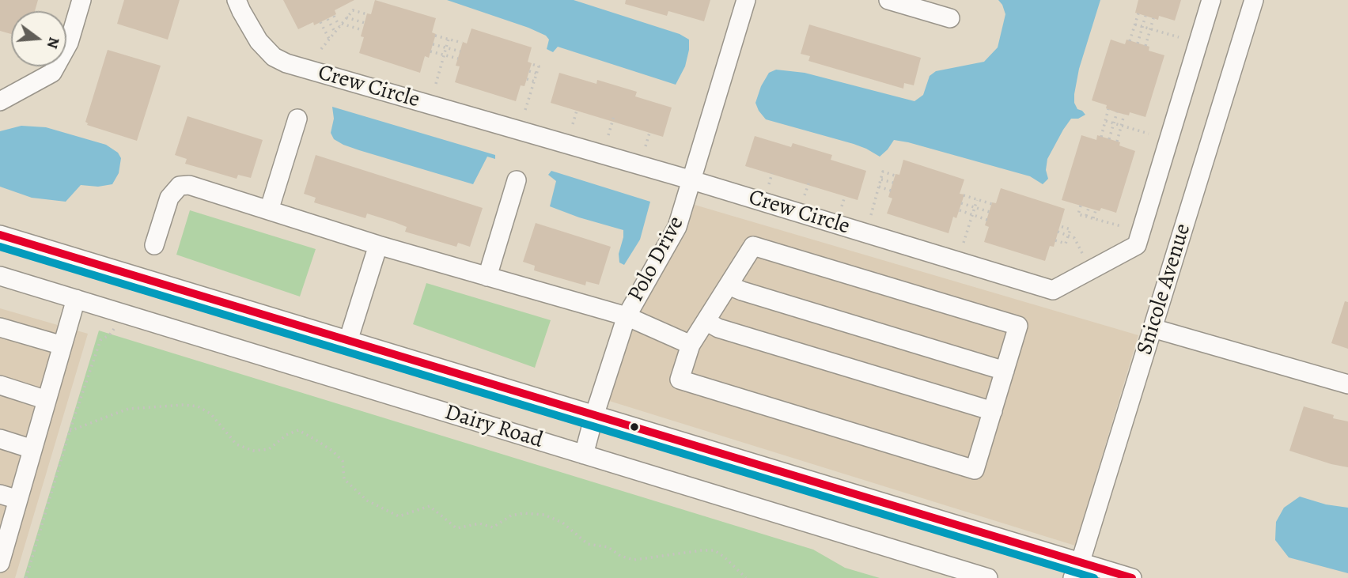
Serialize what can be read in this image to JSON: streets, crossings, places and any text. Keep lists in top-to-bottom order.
{
  "streets": {
    "street": [
      "Crew Circle",
      "Polo Drive",
      "Snicole Avenue",
      "Dairy Road"
    ]
  },
  "crossings": [
    ["Crew Circle", "Polo Drive"],
    ["Polo Drive", "Dairy Road"],
    ["Snicole Avenue", "Dairy Road"]
  ],
  "north": "right"
}
